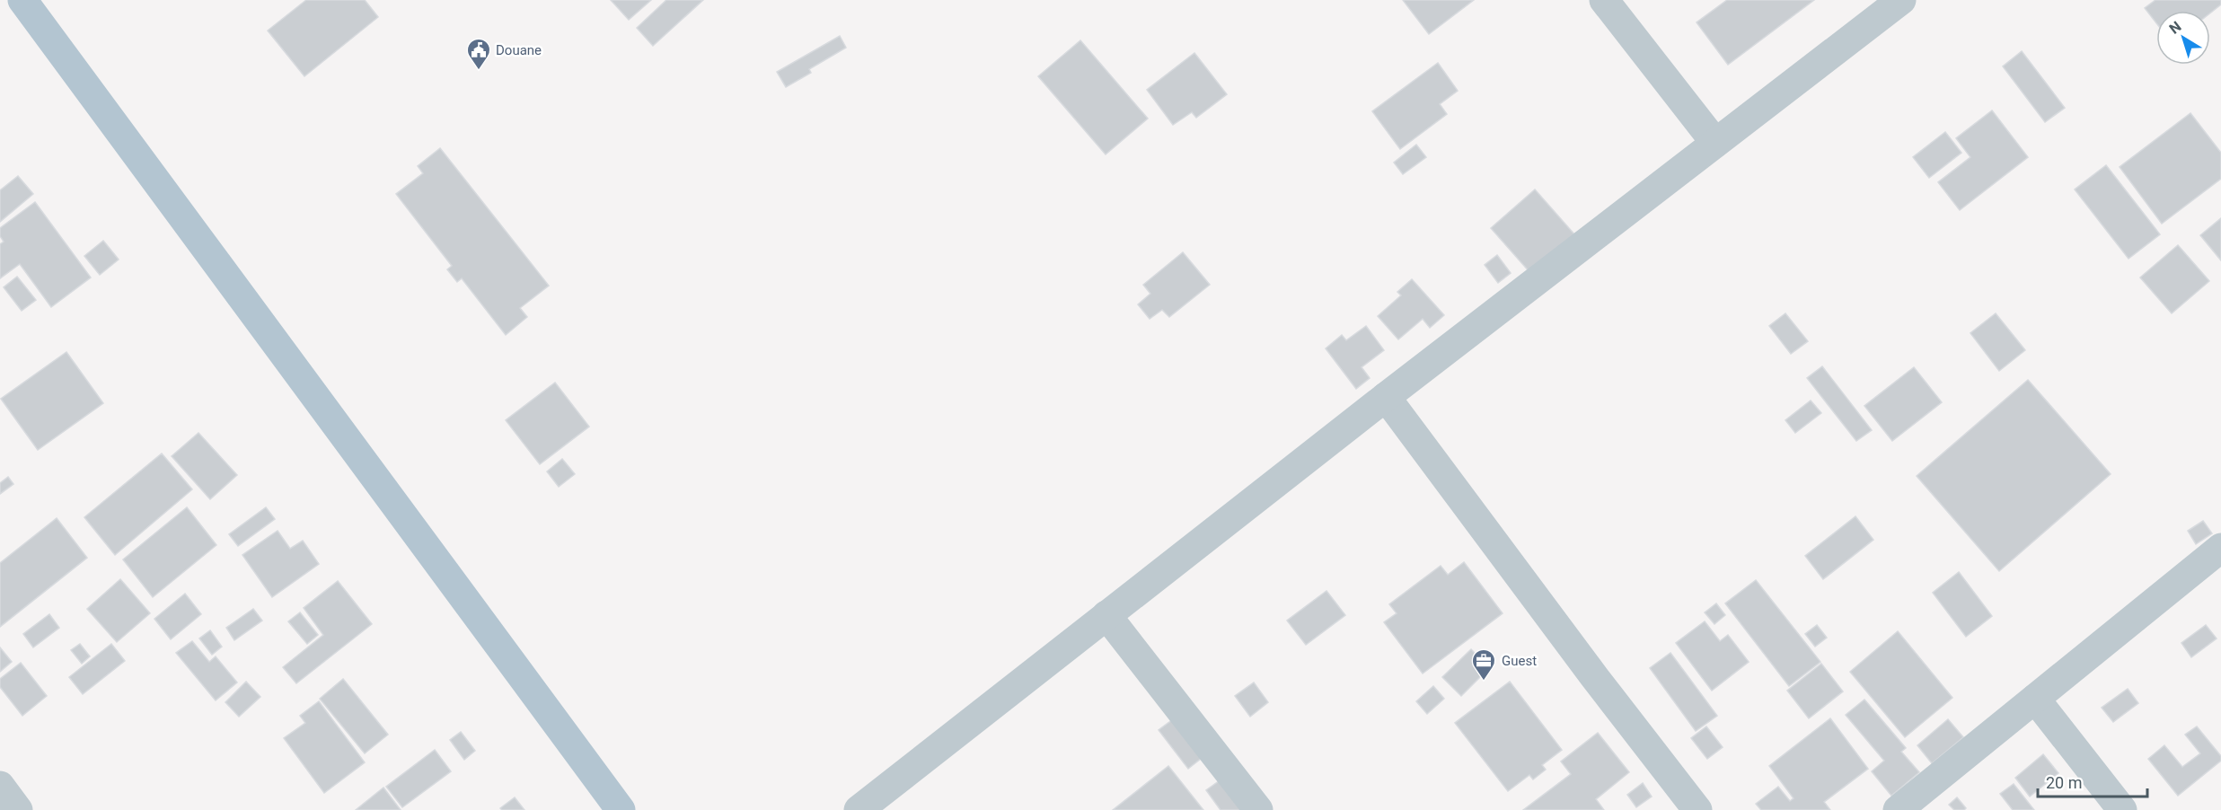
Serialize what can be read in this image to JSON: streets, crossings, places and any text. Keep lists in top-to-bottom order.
{
  "places": {
    "public building": ["Douane"],
    "office": ["Guest"]
  },
  "scale_bar": "20 m",
  "north": "top left"
}
